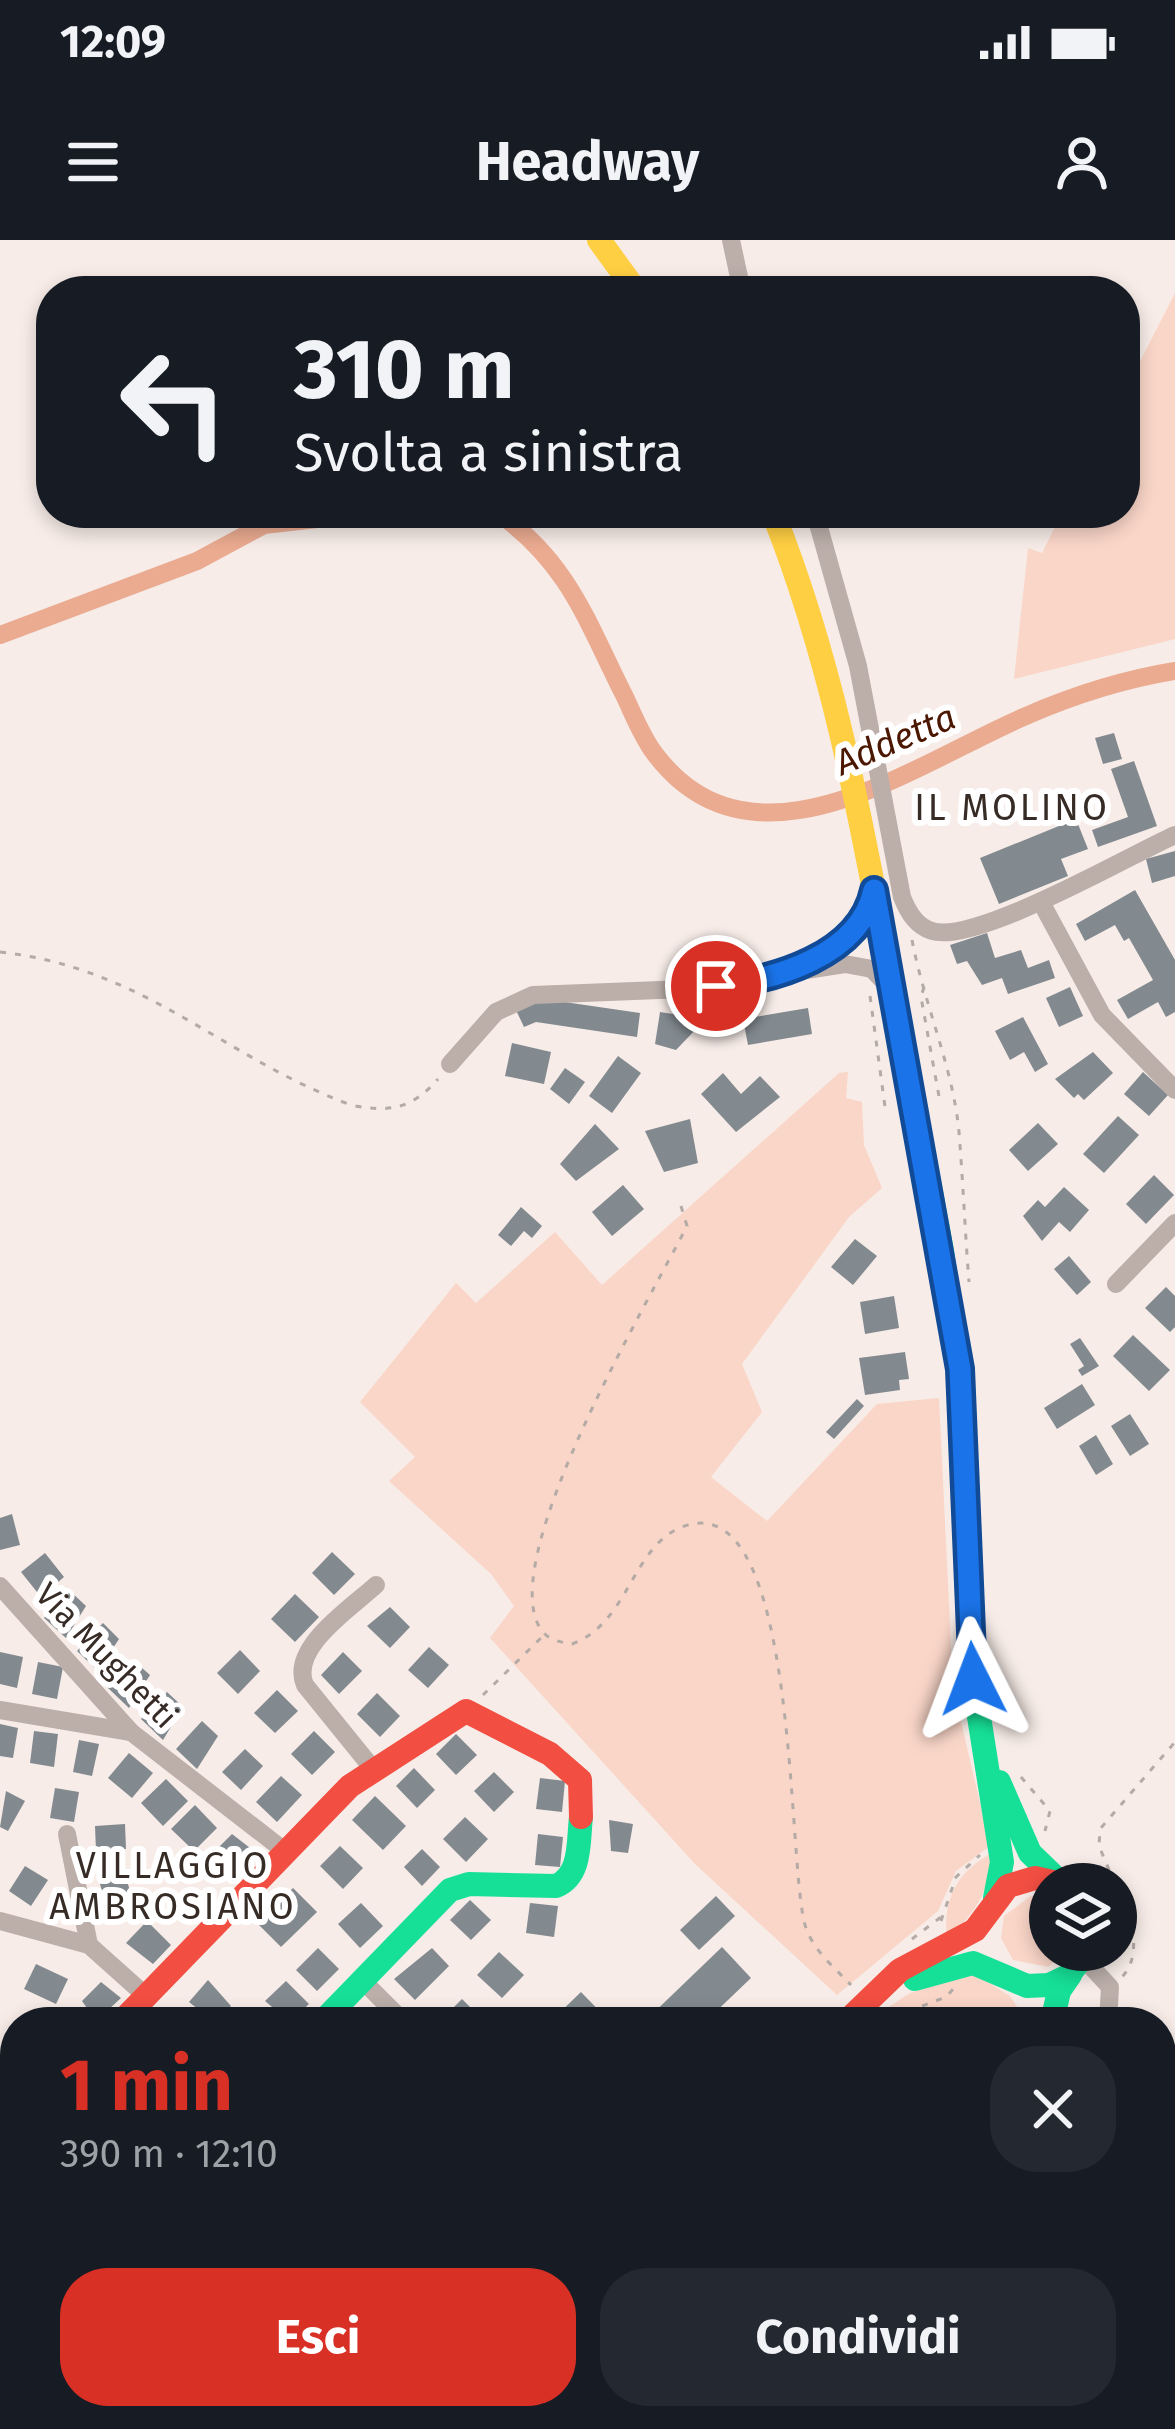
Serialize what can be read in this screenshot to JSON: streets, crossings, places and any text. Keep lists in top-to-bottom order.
{
  "streets": {
    "street": ["Via Mughetti"]
  },
  "districts": ["IL MOLINO", "VILLAGGIO AMBROSIANO"],
  "water": ["Addetta"],
  "page": {
    "status": "12:09",
    "header": "Headway",
    "turn": ["310 m", "Svolta a sinistra"],
    "heading": ["1 min", "390 m · 12:10"],
    "buttons": ["Esci", "Condividi"]
  }
}
